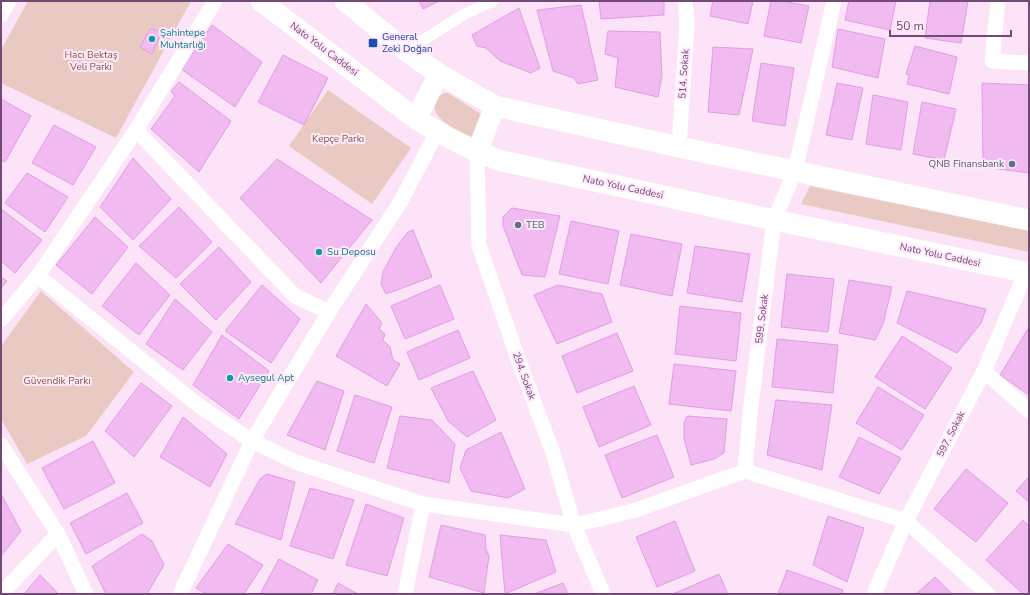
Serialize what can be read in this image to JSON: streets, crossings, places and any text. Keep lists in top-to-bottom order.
{
  "streets": {
    "main road": ["Nato Yolu Caddesi"],
    "street": [
      "514. Sokak",
      "599. Sokak",
      "294. Sokak",
      "597. Sokak"
    ]
  },
  "crossings": [
    ["Nato Yolu Caddesi", "599. Sokak"],
    ["Nato Yolu Caddesi", "294. Sokak"],
    ["Nato Yolu Caddesi", "597. Sokak"]
  ],
  "parks": ["Hacı Bektaş Veli Parkı", "Kepçe Parkı", "Güvendik Parkı"],
  "places": {
    "other": [
      "Şahintepe Muhtarlığı",
      "QNB Finansbank",
      "TEB",
      "Su Deposu",
      "Aysegul Apt"
    ],
    "transit": ["General Zeki Doğan"]
  },
  "scale_bar": "50 m"
}
